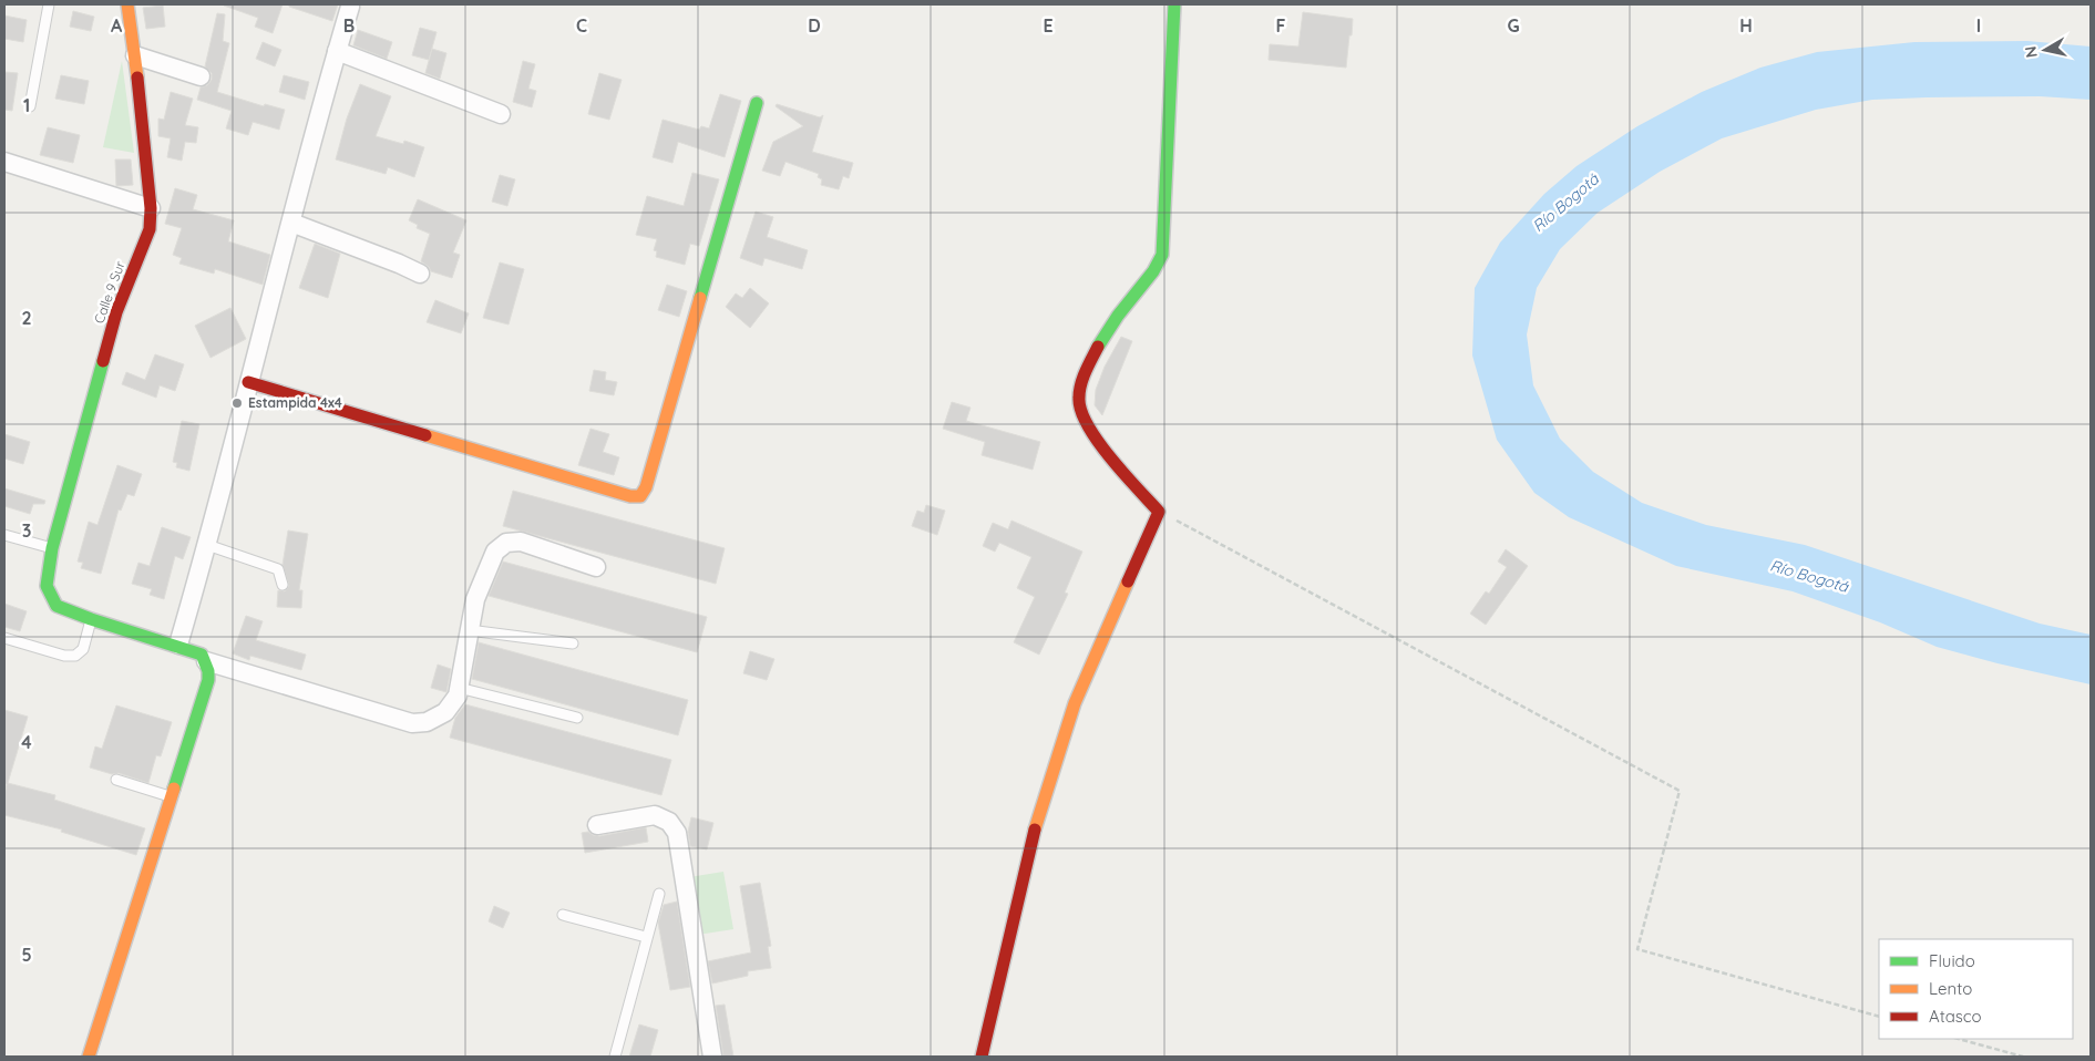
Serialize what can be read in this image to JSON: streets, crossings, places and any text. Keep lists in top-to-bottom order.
{
  "streets": {
    "street": ["Calle 9 Sur"]
  },
  "water": ["Río Bogotá"],
  "places": ["Estampida 4x4"],
  "legend": ["Fluido", "Lento", "Atasco"],
  "north": "left",
  "grid": {
    "columns": [
      "A",
      "B",
      "C",
      "D",
      "E",
      "F",
      "G",
      "H",
      "I"
    ],
    "rows": [
      "1",
      "2",
      "3",
      "4",
      "5"
    ]
  }
}
